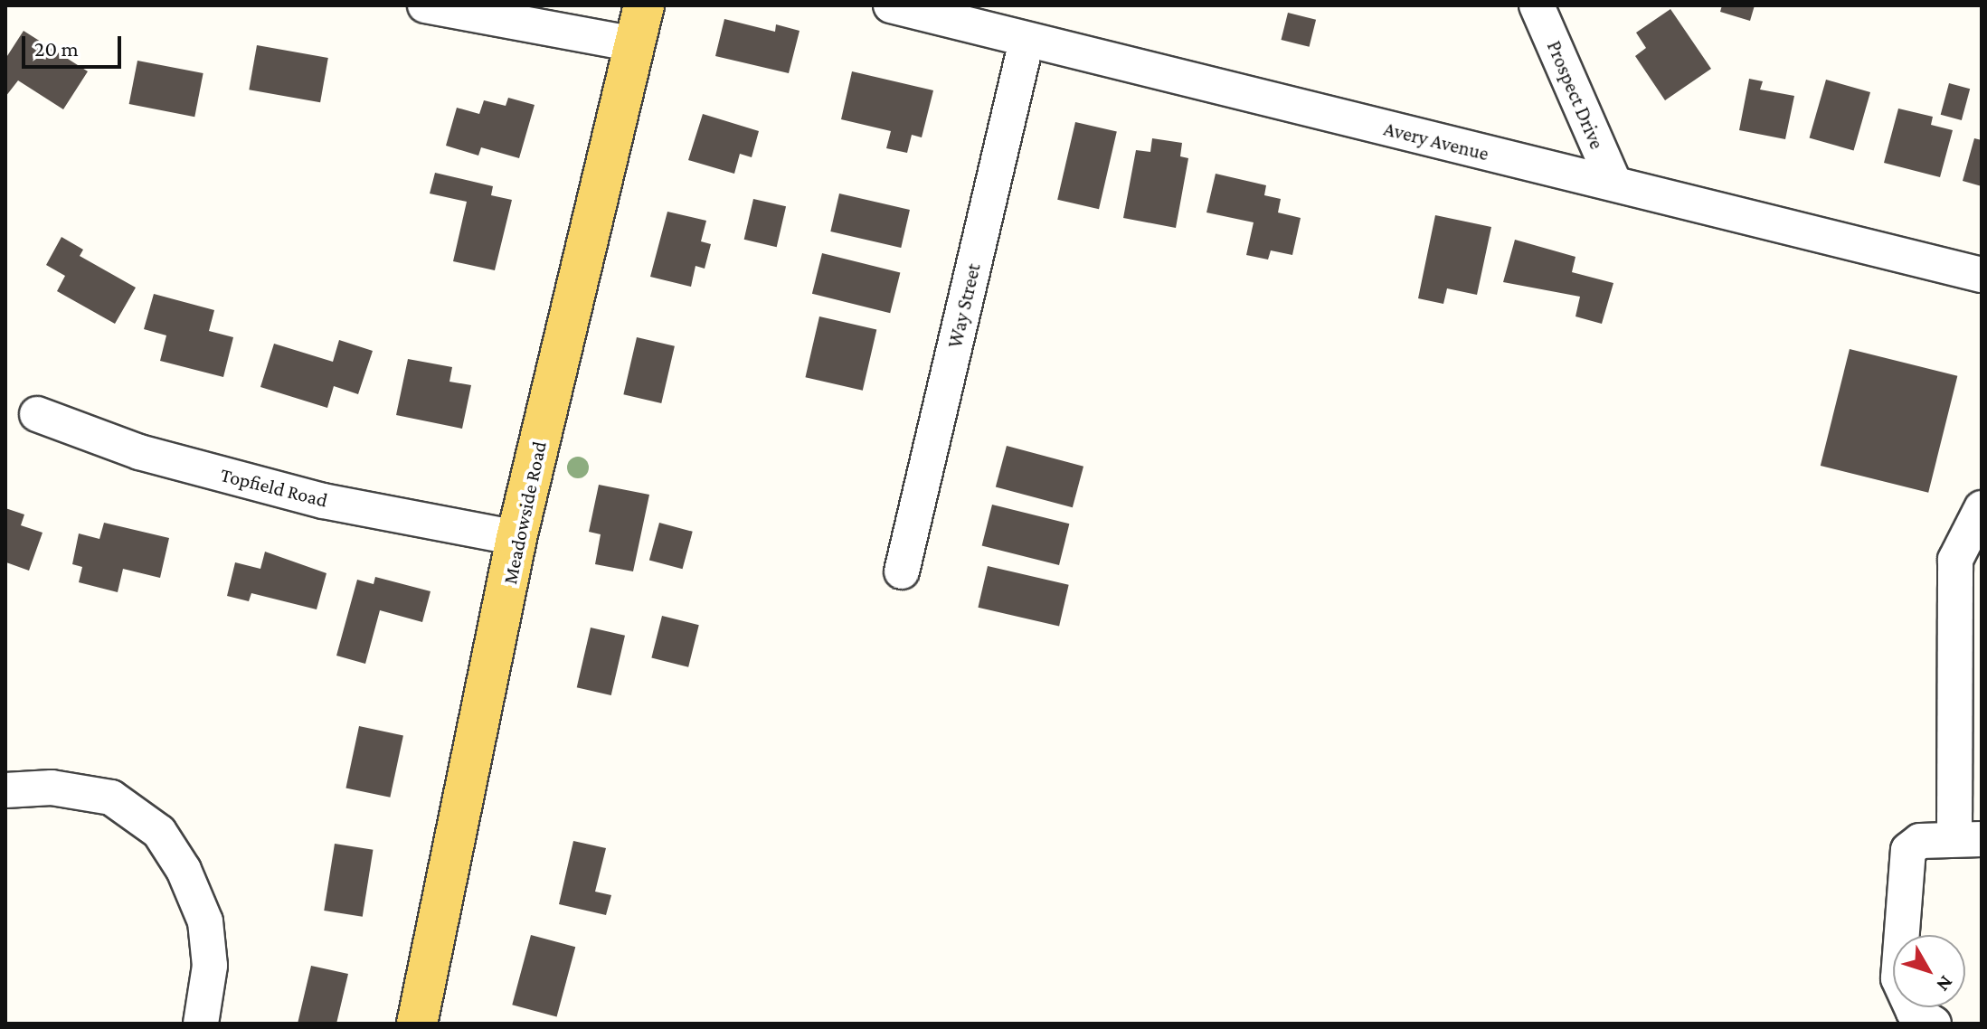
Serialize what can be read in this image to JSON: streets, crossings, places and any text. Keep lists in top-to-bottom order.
{
  "streets": {
    "main road": ["Meadowside Road"],
    "street": [
      "Prospect Drive",
      "Avery Avenue",
      "Way Street",
      "Topfield Road"
    ]
  },
  "crossings": [
    ["Prospect Drive", "Avery Avenue"],
    ["Avery Avenue", "Way Street"],
    ["Topfield Road", "Meadowside Road"]
  ],
  "scale_bar": "20 m",
  "north": "bottom right"
}
